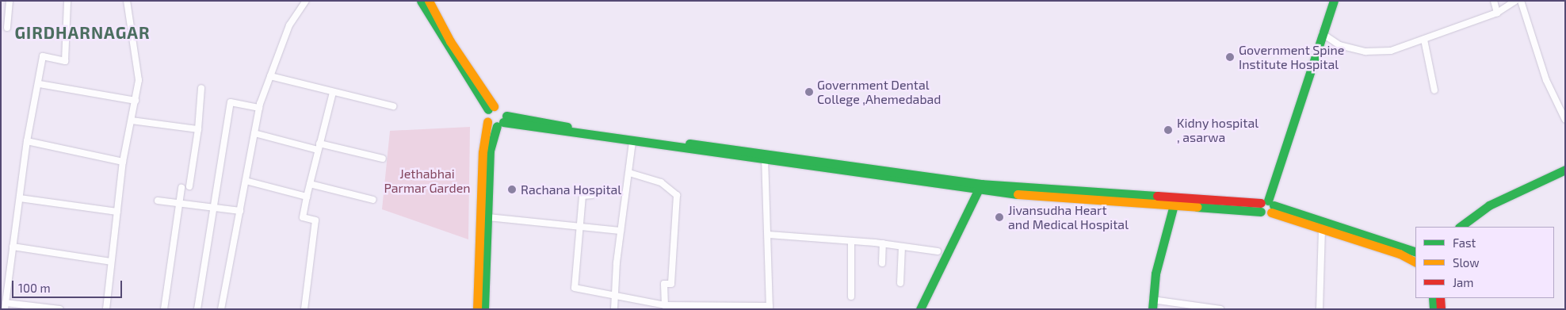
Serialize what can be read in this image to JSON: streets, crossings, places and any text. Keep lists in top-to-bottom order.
{
  "districts": ["GIRDHARNAGAR"],
  "parks": ["Jethabhai Parmar Garden"],
  "places": [
    "Government Spine Institute Hospital",
    "Government Dental College ,Ahemedabad",
    "Kidny hospital , asarwa",
    "Rachana Hospital",
    "Jivansudha Heart and Medical Hospital"
  ],
  "legend": ["Fast", "Slow", "Jam"],
  "scale_bar": "100 m"
}
